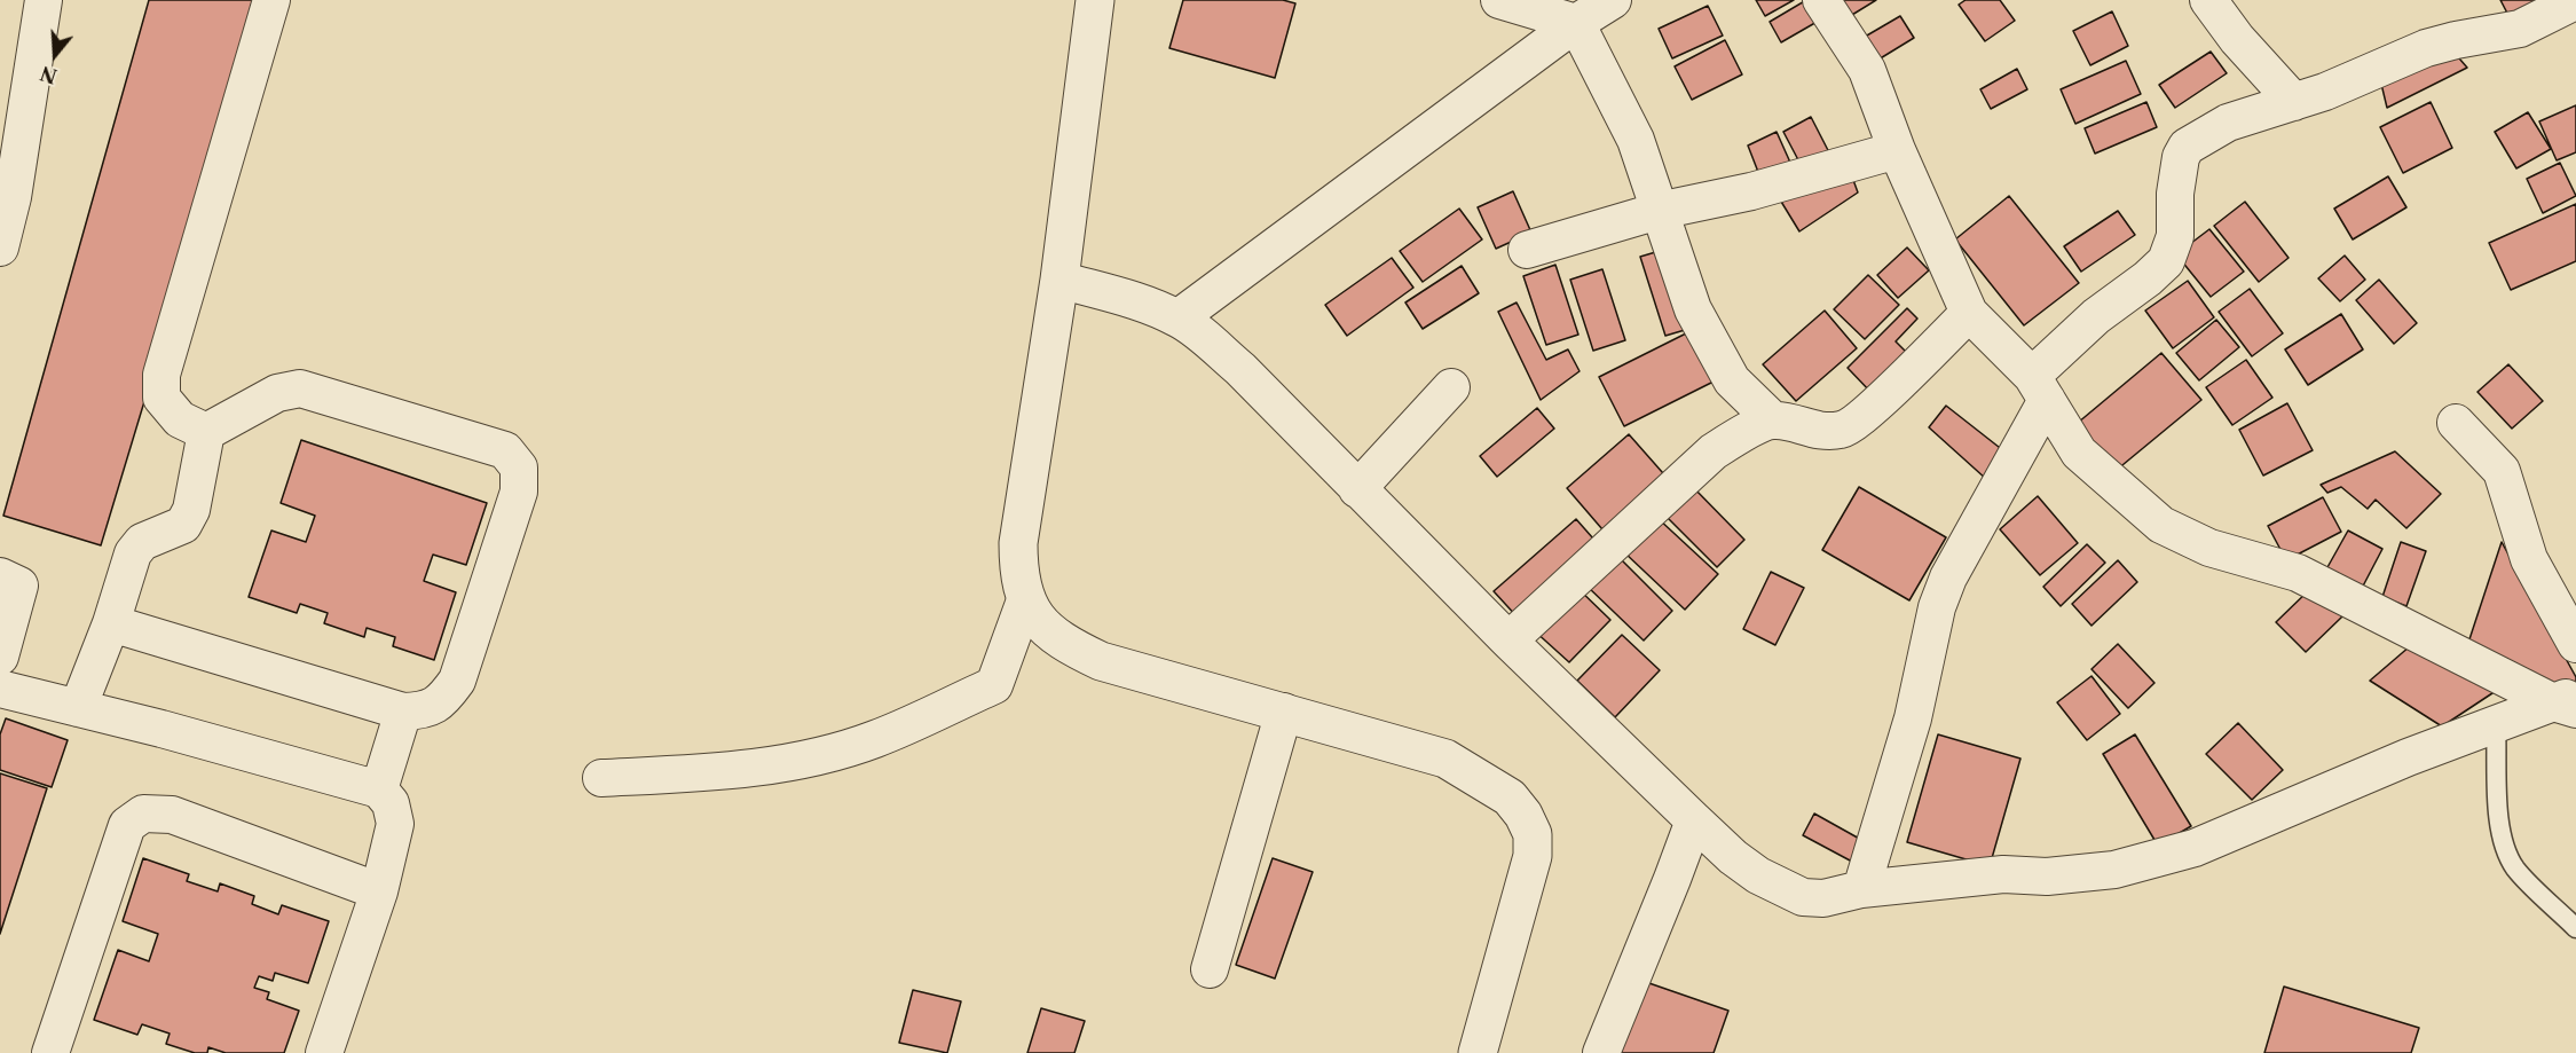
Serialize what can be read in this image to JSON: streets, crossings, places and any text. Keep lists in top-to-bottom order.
{
  "north": "bottom"
}
